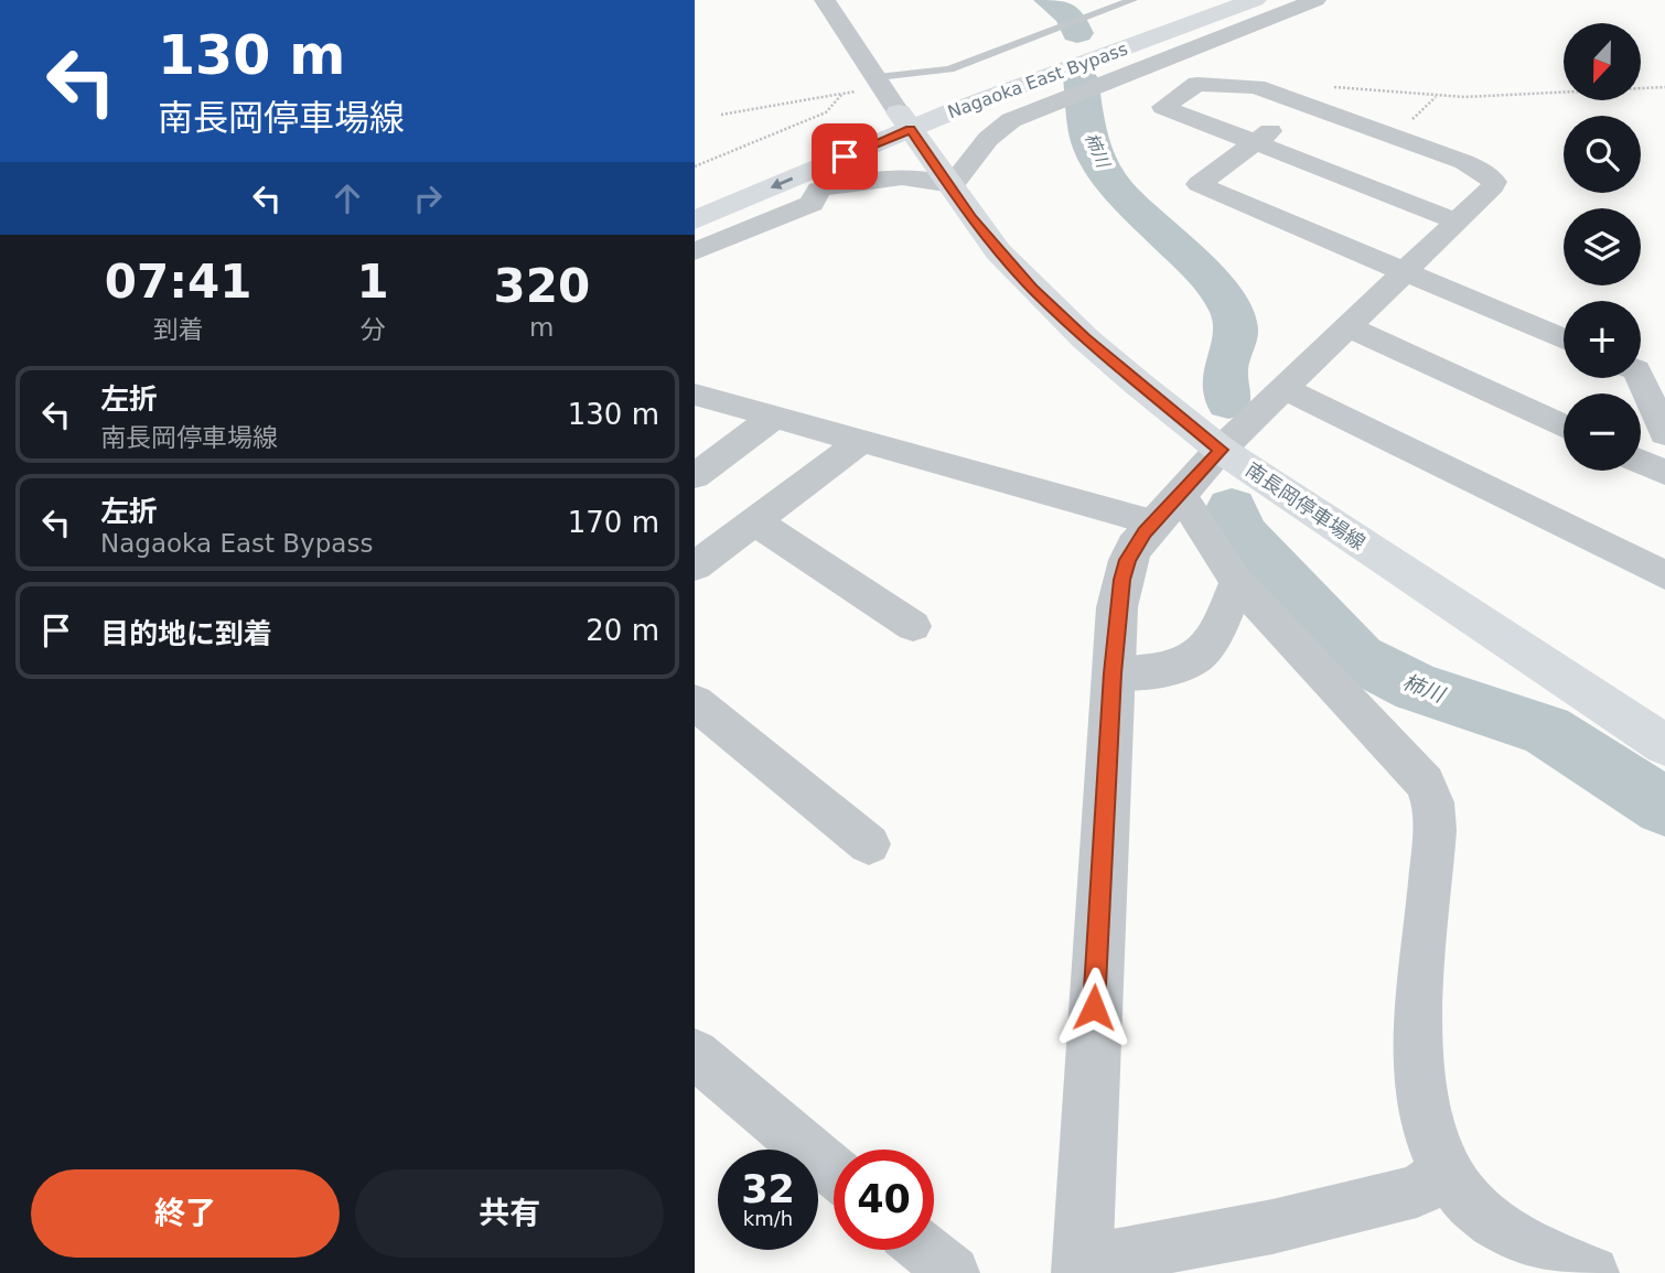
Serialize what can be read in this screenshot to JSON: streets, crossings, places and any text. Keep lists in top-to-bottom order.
{
  "streets": {
    "main road": ["Nagaoka East Bypass", "南長岡停車場線"]
  },
  "crossings": [
    ["Nagaoka East Bypass", "南長岡停車場線"]
  ],
  "water": ["柿川"],
  "north": "bottom",
  "page": {
    "turn": ["130 m", "南長岡停車場線"],
    "map_buttons": ["+", "−"],
    "eta": [
      "07:41",
      "到着",
      "1",
      "分",
      "320",
      "m"
    ],
    "list": [
      {
        "name": "左折",
        "note": "南長岡停車場線",
        "value": "130 m"
      },
      {
        "name": "左折",
        "note": "Nagaoka East Bypass",
        "value": "170 m"
      },
      {
        "name": "目的地に到着",
        "value": "20 m"
      }
    ],
    "speed": "32 km/h",
    "limit": "40",
    "buttons": ["終了", "共有"]
  }
}
